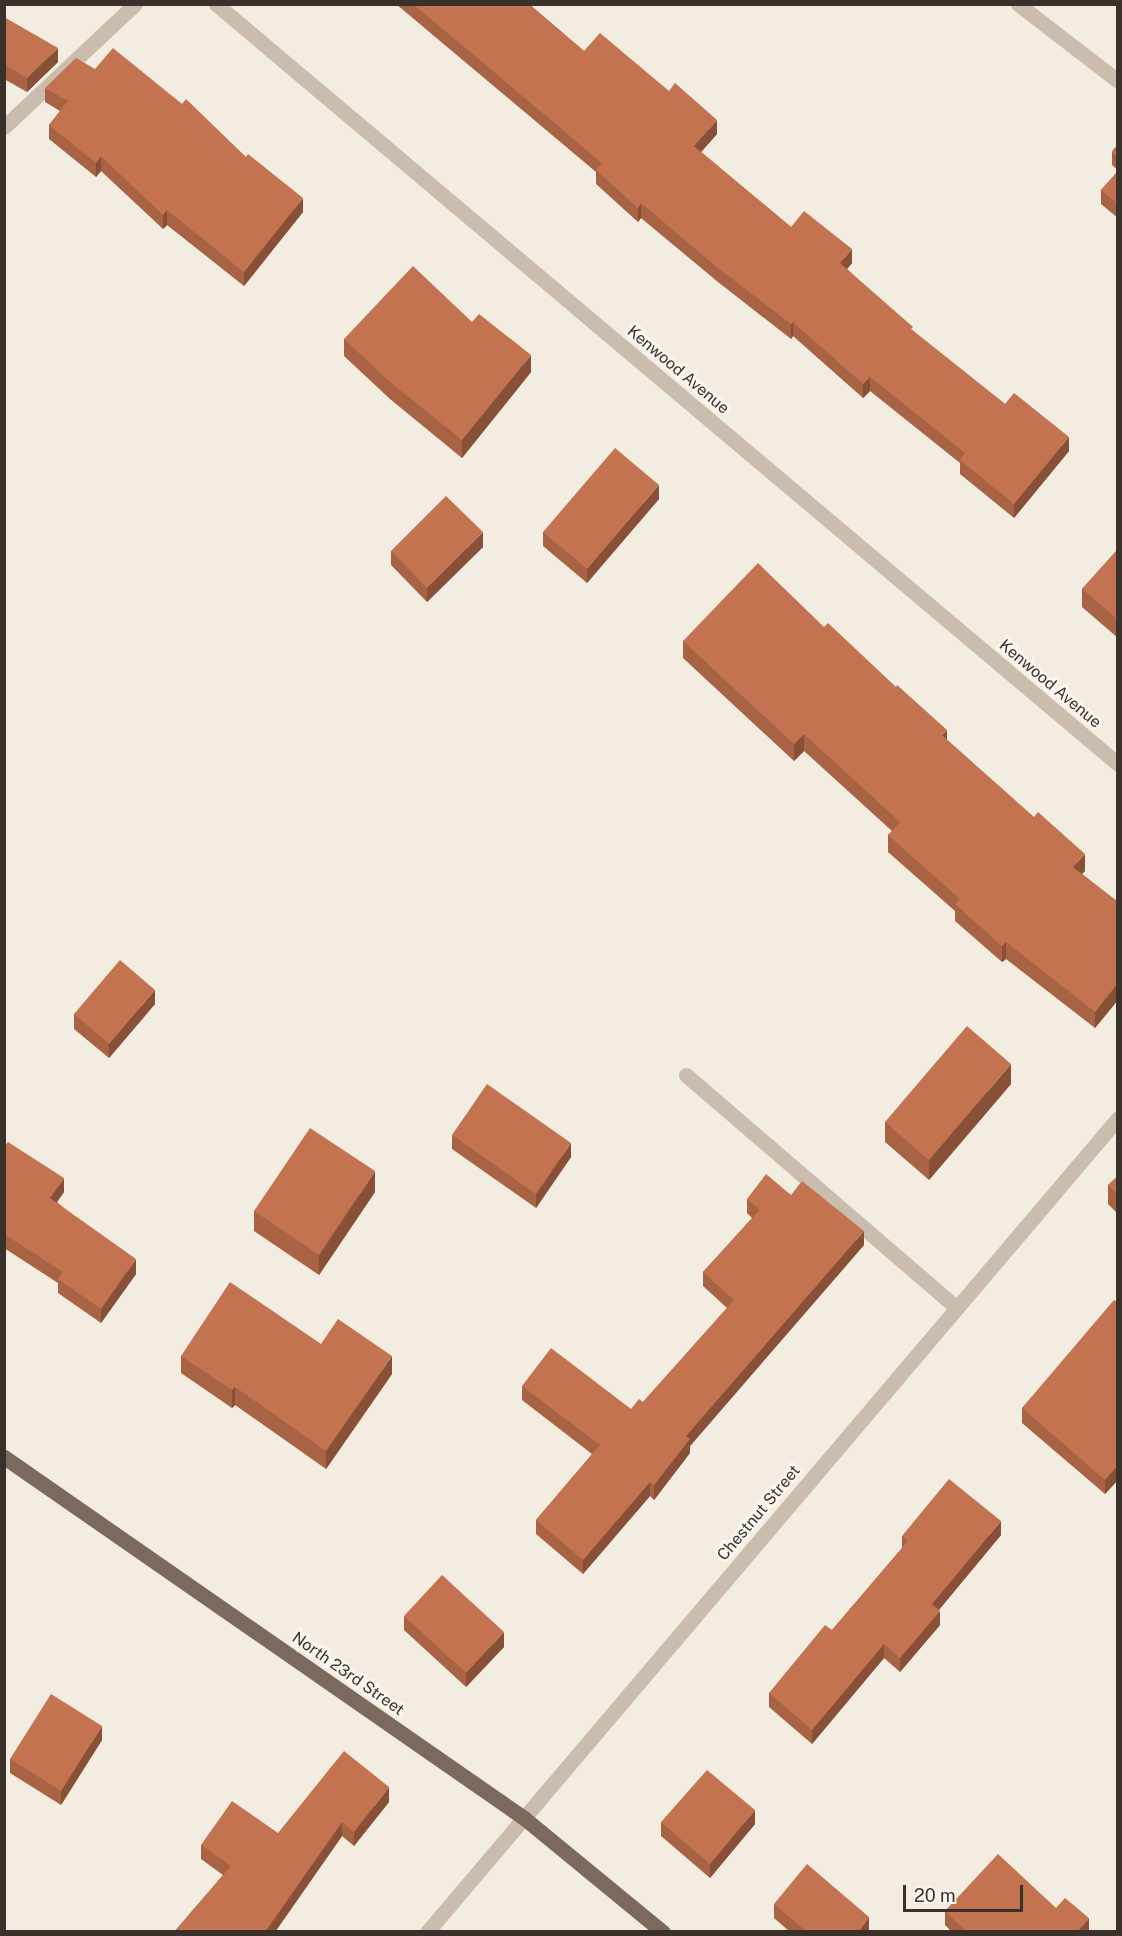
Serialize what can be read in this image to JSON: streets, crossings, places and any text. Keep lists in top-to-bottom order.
{
  "streets": {
    "main road": ["North 23rd Street"],
    "street": ["Kenwood Avenue", "Chestnut Street"]
  },
  "crossings": [
    ["Chestnut Street", "North 23rd Street"]
  ],
  "scale_bar": "20 m"
}
